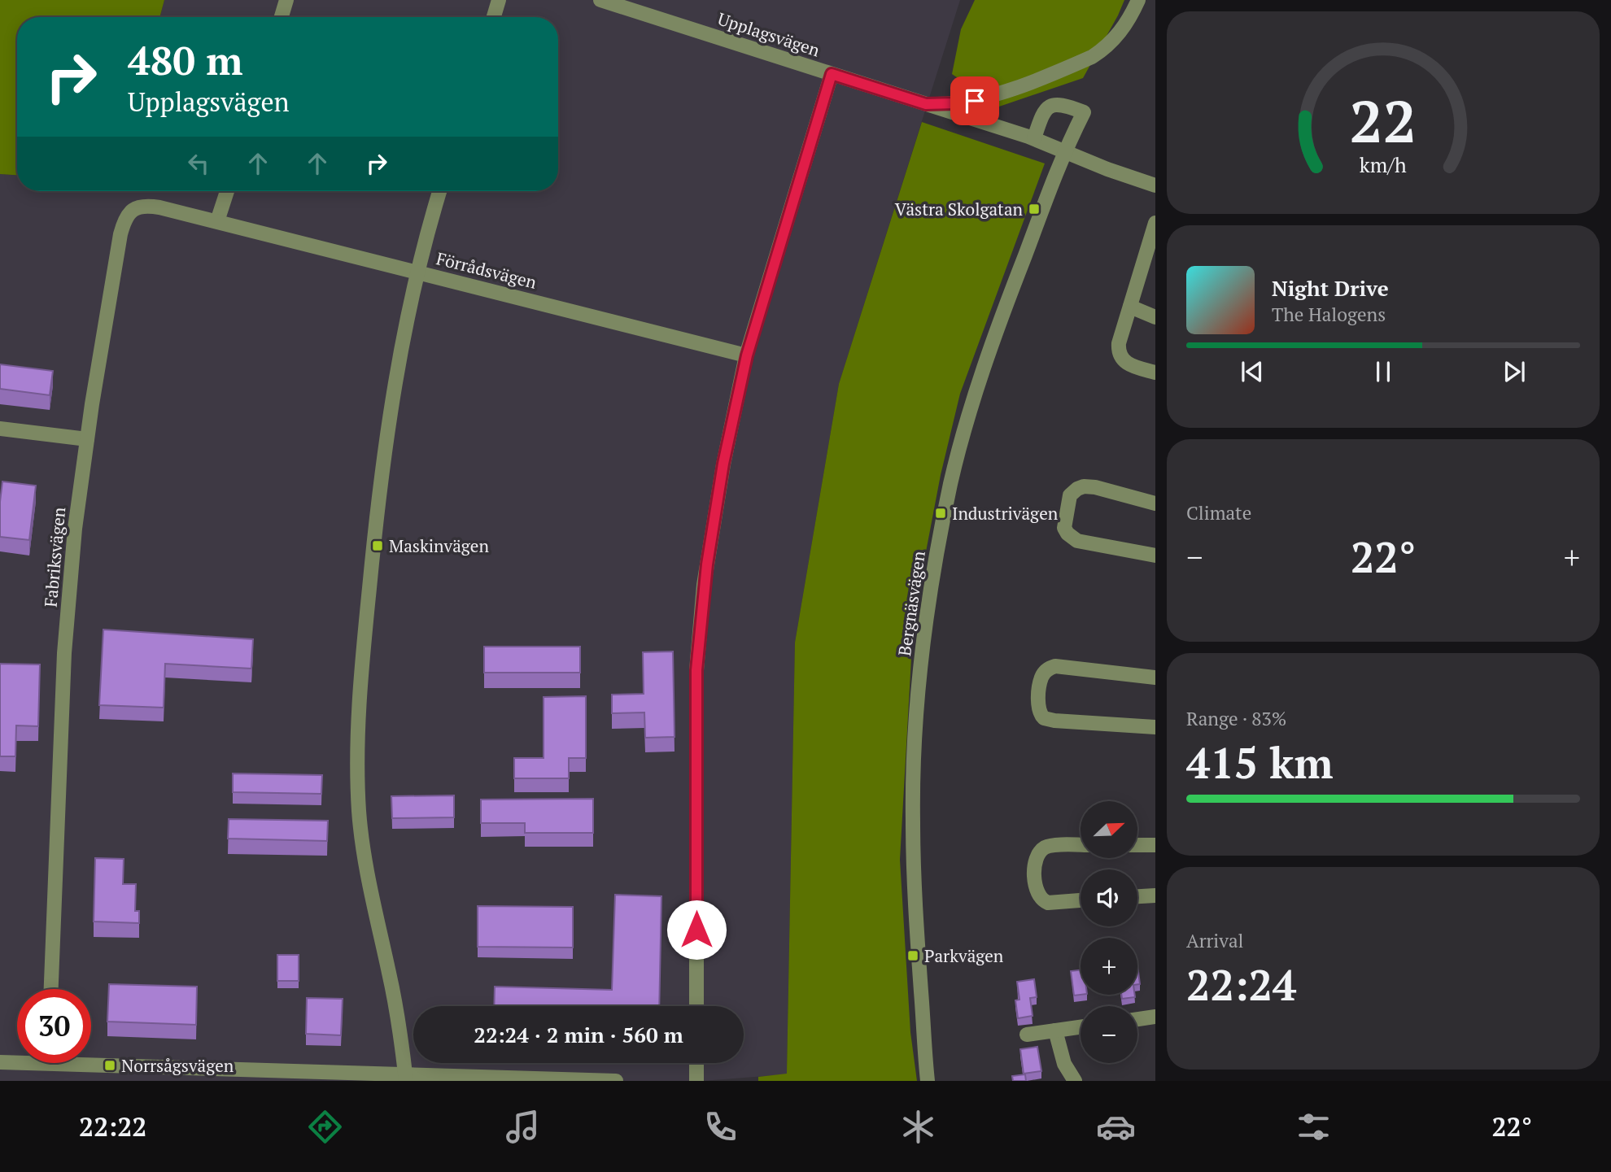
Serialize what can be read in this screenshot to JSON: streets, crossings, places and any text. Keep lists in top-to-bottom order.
{
  "streets": {
    "street": [
      "Upplagsvägen",
      "Förrådsvägen",
      "Fabriksvägen",
      "Bergnäsvägen"
    ]
  },
  "crossings": [
    ["Upplagsvägen", "Bergnäsvägen"],
    ["Förrådsvägen", "Fabriksvägen"]
  ],
  "places": {
    "transit": [
      "Västra Skolgatan",
      "Industrivägen",
      "Maskinvägen",
      "Parkvägen",
      "Norrsågsvägen"
    ]
  },
  "north": "top right",
  "page": {
    "turn": ["480 m", "Upplagsvägen"],
    "song": ["Night Drive", "The Halogens"],
    "tile": [
      "Climate",
      ["Range · 83%", "415 km"],
      ["Arrival", "22:24"]
    ],
    "heat": ["−", "22°", "+"],
    "map_buttons": ["+", "−"],
    "limit": "30",
    "trip": "22:24 · 2 min · 560 m",
    "tabs": ["22:22", "22°"],
    "gauge": ["22", "km/h"]
  }
}
